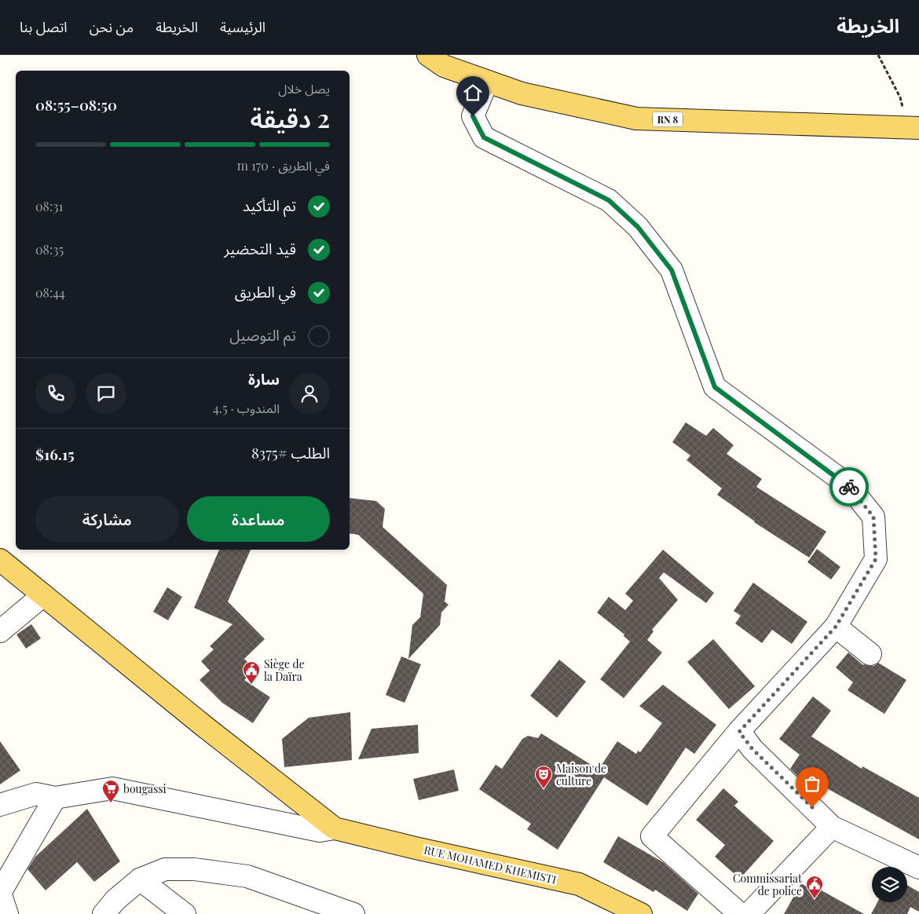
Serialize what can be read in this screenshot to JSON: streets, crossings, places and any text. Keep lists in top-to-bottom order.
{
  "streets": {
    "main road": ["RN 8", "RUE MOHAMED KHEMISTI"]
  },
  "places": {
    "public building": ["Siège de la Daïra", "Commissariat de police"],
    "theatre": ["Maison de culture"],
    "supermarket": ["bougassi"]
  },
  "page": {
    "header": "الخريطة",
    "nav": [
      "الرئيسية",
      "الخريطة",
      "من نحن",
      "اتصل بنا"
    ],
    "heading": ["2 دقيقة", "يصل خلال", "08:50–08:55"],
    "panel": [
      "سارة",
      "المندوب · 4.5",
      "الطلب #8375",
      "$16.15"
    ],
    "bar": "في الطريق · 170 m",
    "list": [
      ["تم التأكيد", "08:31"],
      ["قيد التحضير", "08:35"],
      ["في الطريق", "08:44"],
      "تم التوصيل"
    ],
    "buttons": ["مساعدة", "مشاركة"]
  }
}
